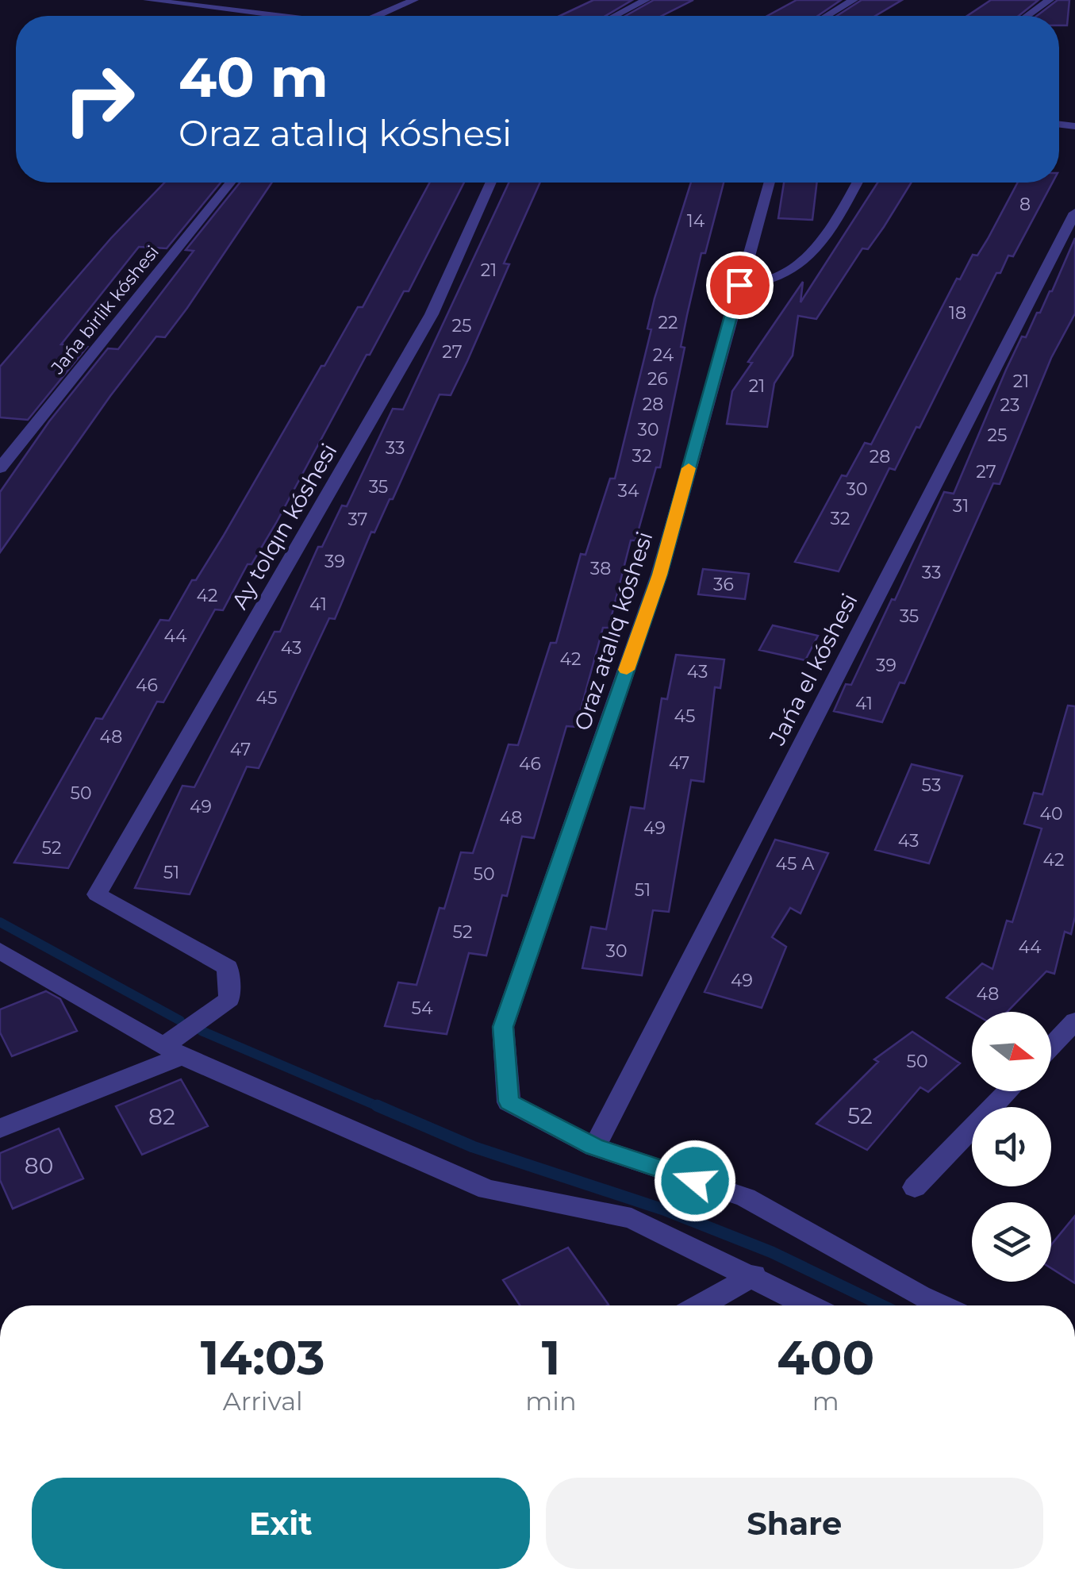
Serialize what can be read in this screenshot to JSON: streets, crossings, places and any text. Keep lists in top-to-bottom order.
{
  "streets": {
    "street": [
      "Jańa birlik kóshesi",
      "Ay tolqın kóshesi",
      "Oraz atalıq kóshesi",
      "Jańa el kóshesi"
    ]
  },
  "crossings": [
    ["Oraz atalıq kóshesi", "Jańa el kóshesi"]
  ],
  "house_numbers": [
    "8",
    "14",
    "21",
    "18",
    "22",
    "25",
    "27",
    "24",
    "26",
    "21",
    "21",
    "28",
    "23",
    "30",
    "25",
    "33",
    "32",
    "28",
    "27",
    "35",
    "30",
    "34",
    "31",
    "32",
    "37",
    "39",
    "38",
    "33",
    "36",
    "42",
    "41",
    "35",
    "44",
    "43",
    "42",
    "39",
    "43",
    "46",
    "45",
    "41",
    "45",
    "48",
    "47",
    "47",
    "46",
    "53",
    "50",
    "49",
    "40",
    "48",
    "49",
    "43",
    "52",
    "42",
    "45 А",
    "51",
    "50",
    "51",
    "52",
    "44",
    "30",
    "49",
    "48",
    "54",
    "50",
    "52",
    "82",
    "80"
  ],
  "north": "right",
  "page": {
    "turn": ["40 m", "Oraz atalıq kóshesi"],
    "eta": [
      "14:03",
      "Arrival",
      "1",
      "min",
      "400",
      "m"
    ],
    "buttons": ["Exit", "Share"]
  }
}
